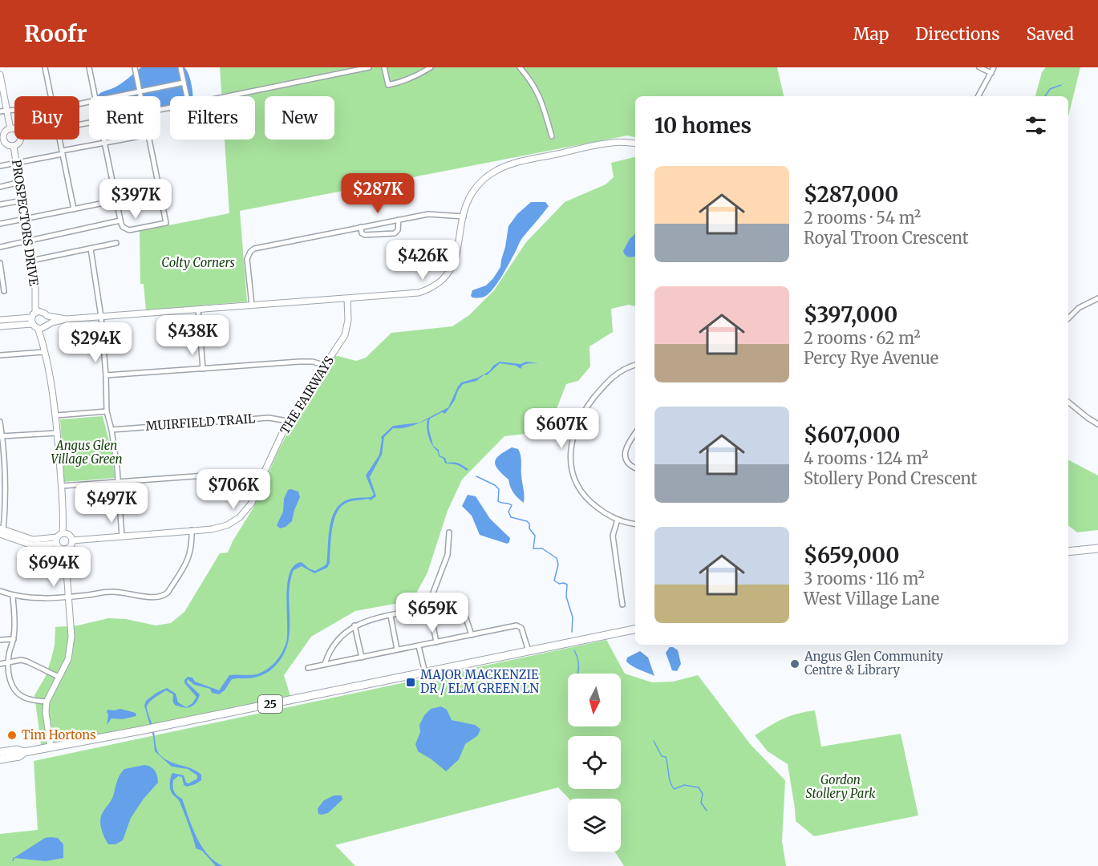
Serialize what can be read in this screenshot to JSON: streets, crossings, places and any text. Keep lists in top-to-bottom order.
{
  "streets": {
    "main road": ["25"],
    "street": ["PROSPECTORS DRIVE", "THE FAIRWAYS", "MUIRFIELD TRAIL"]
  },
  "crossings": [
    ["THE FAIRWAYS", "MUIRFIELD TRAIL"]
  ],
  "parks": ["Colty Corners", "Angus Glen Village Green", "Gordon Stollery Park"],
  "places": {
    "other": ["Angus Glen Community Centre & Library", "Tim Hortons"],
    "transit": ["MAJOR MACKENZIE DR / ELM GREEN LN"]
  },
  "north": "bottom",
  "page": {
    "header": "Roofr",
    "nav": ["Map", "Directions", "Saved"],
    "chip": [
      "Buy",
      "Rent",
      "Filters",
      "New"
    ],
    "heading": "10 homes",
    "list": [
      {
        "name": "$287,000",
        "note": "2 rooms · 54 m² · Royal Troon Crescent"
      },
      {
        "name": "$397,000",
        "note": "2 rooms · 62 m² · Percy Rye Avenue"
      },
      {
        "name": "$607,000",
        "note": "4 rooms · 124 m² · Stollery Pond Crescent"
      },
      {
        "name": "$659,000",
        "note": "3 rooms · 116 m² · West Village Lane"
      }
    ],
    "price": [
      "$287K",
      "$397K",
      "$426K",
      "$438K",
      "$294K",
      "$607K",
      "$706K",
      "$497K",
      "$694K",
      "$659K"
    ]
  }
}
